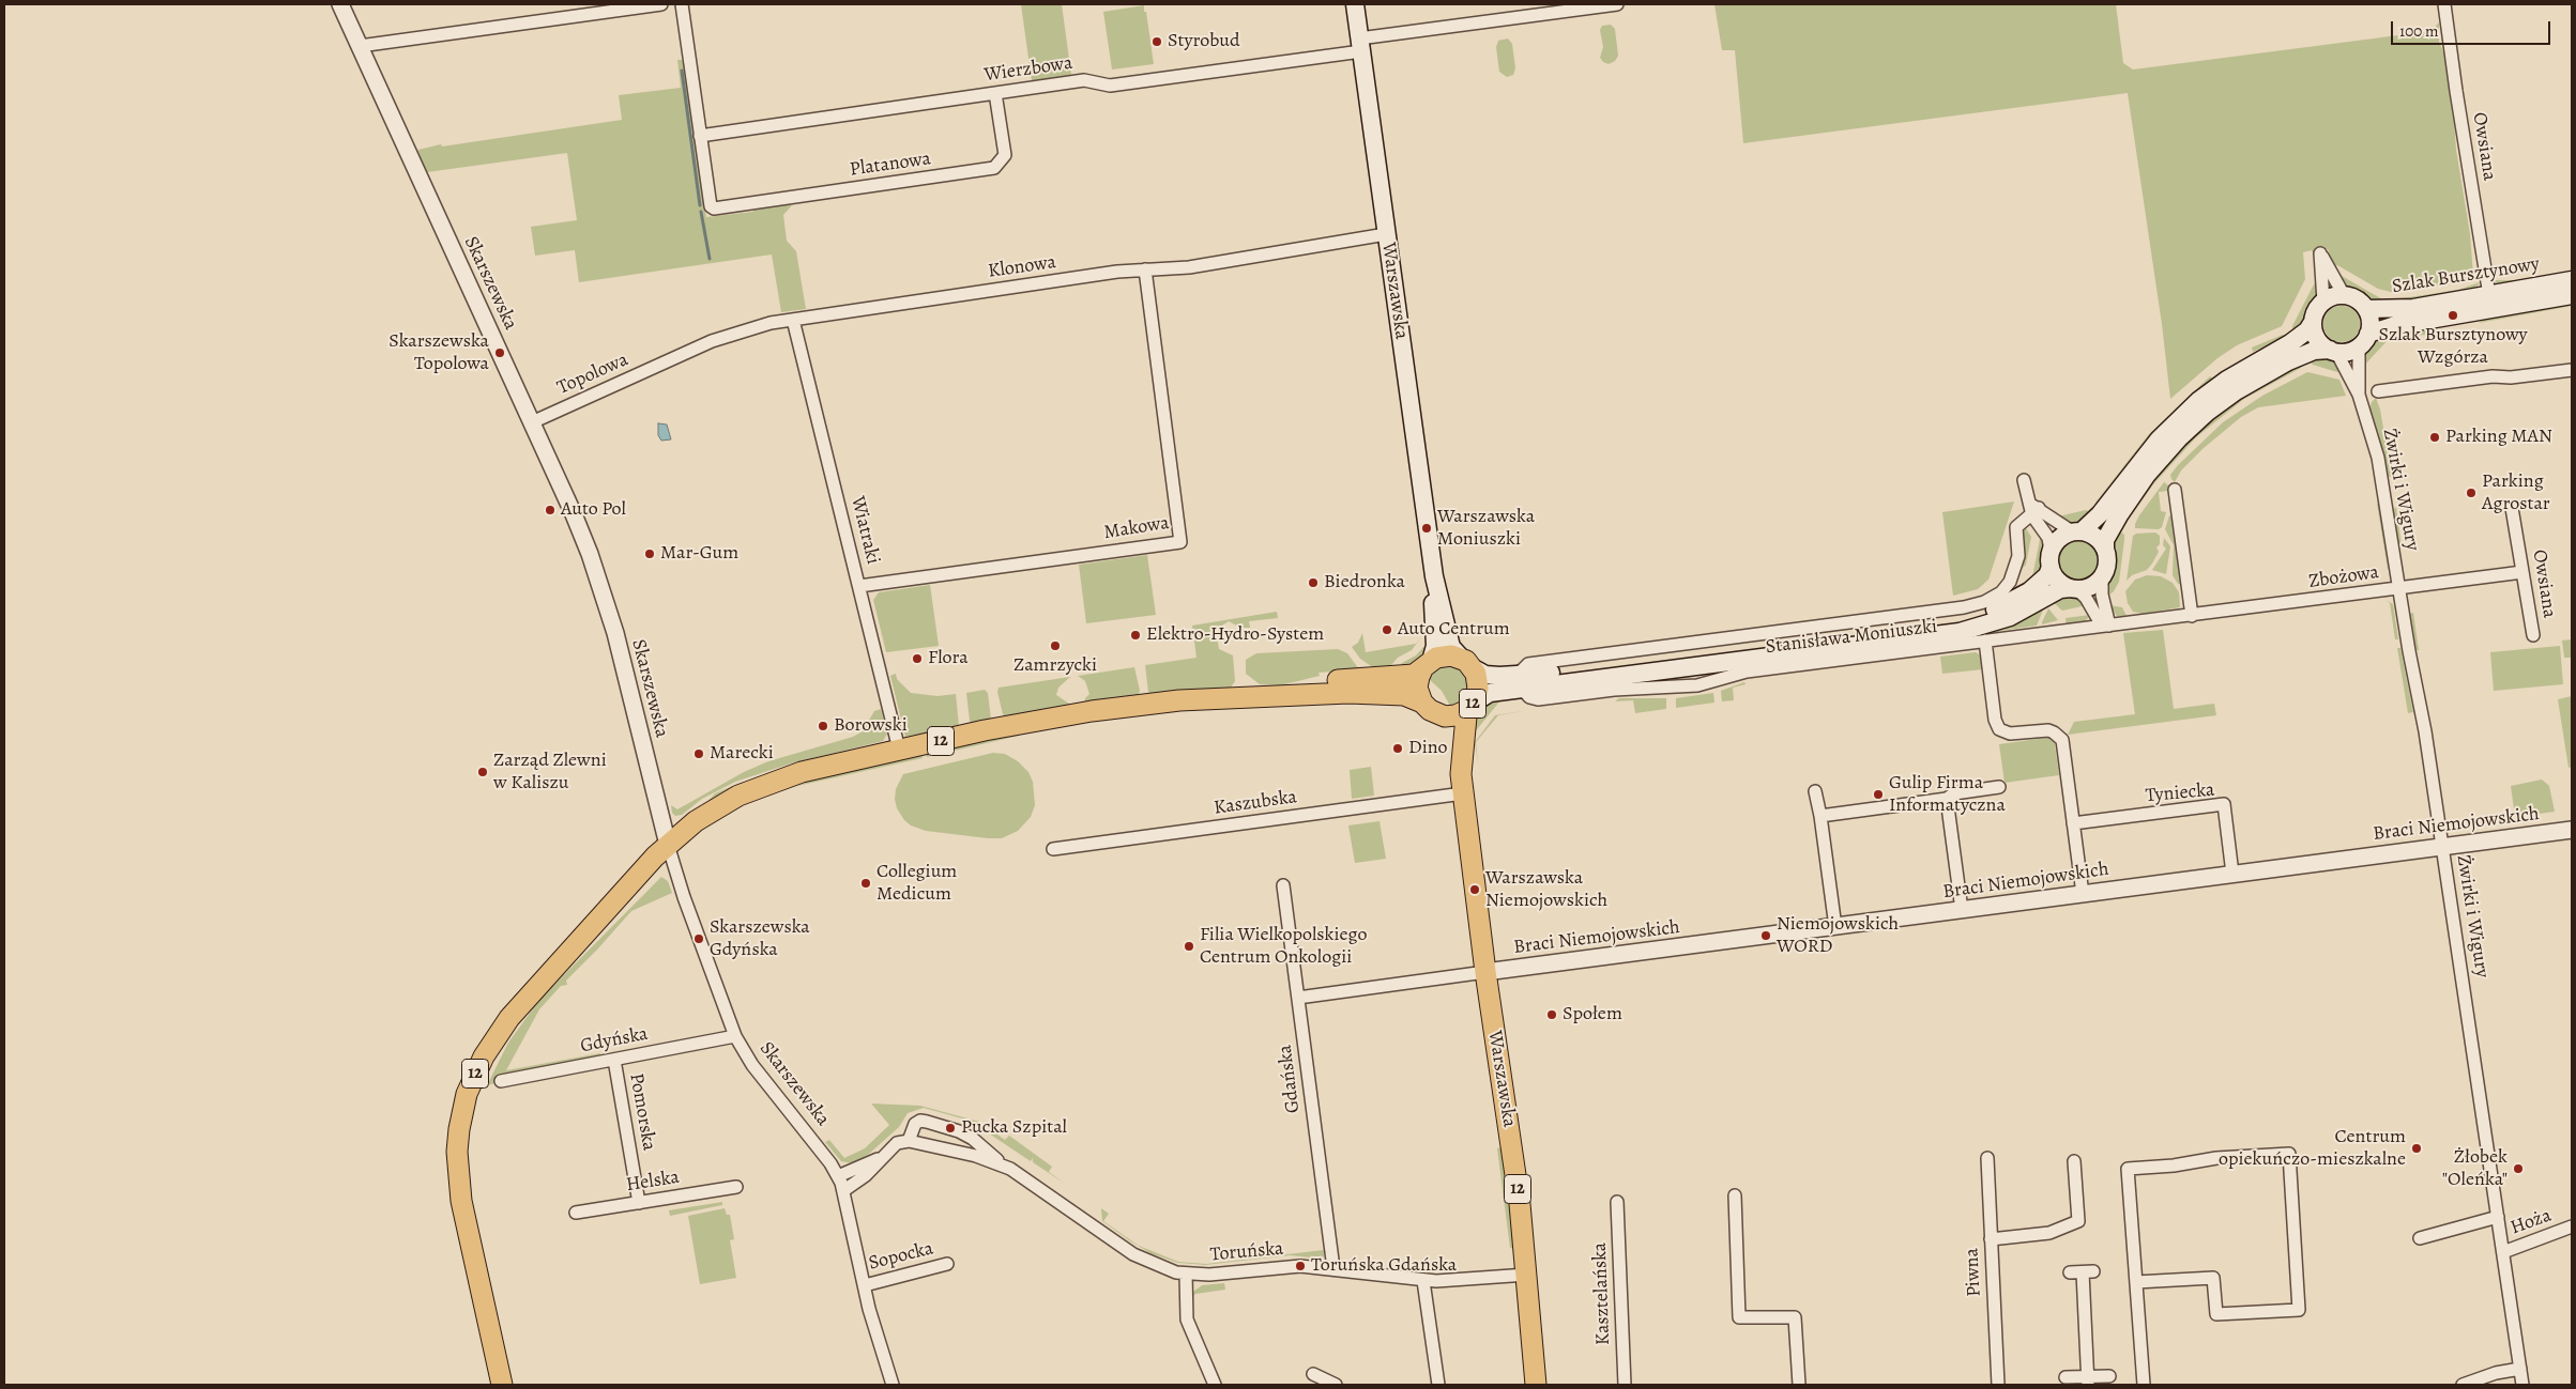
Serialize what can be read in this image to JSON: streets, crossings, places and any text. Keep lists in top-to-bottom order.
{
  "streets": {
    "main road": [
      "Szlak Bursztynowy",
      "Warszawska",
      "Stanisława Moniuszki",
      "12"
    ],
    "street": [
      "Wierzbowa",
      "Owsiana",
      "Platanowa",
      "Klonowa",
      "Skarszewska",
      "Topolowa",
      "Żwirki i Wigury",
      "Makowa",
      "Wiatraki",
      "Zbożowa",
      "Tyniecka",
      "Kaszubska",
      "Braci Niemojowskich",
      "Gdyńska",
      "Gdańska",
      "Pomorska",
      "Helska",
      "Hoża",
      "Toruńska",
      "Sopocka",
      "Piwna",
      "Kasztelańska"
    ]
  },
  "crossings": [
    ["Wierzbowa", "Platanowa"],
    ["Wierzbowa", "Warszawska"],
    ["Owsiana", "Szlak Bursztynowy"],
    ["Owsiana", "Zbożowa"],
    ["Klonowa", "Warszawska"],
    ["Klonowa", "Topolowa"],
    ["Klonowa", "Makowa"],
    ["Klonowa", "Wiatraki"],
    ["Szlak Bursztynowy", "Żwirki i Wigury"],
    ["Skarszewska", "Topolowa"],
    ["Skarszewska", "12"],
    ["Skarszewska", "Gdyńska"],
    ["Skarszewska", "Sopocka"],
    ["Warszawska", "Stanisława Moniuszki"],
    ["Warszawska", "12"],
    ["Warszawska", "Kaszubska"],
    ["Warszawska", "Braci Niemojowskich"],
    ["Warszawska", "Toruńska"],
    ["Żwirki i Wigury", "Zbożowa"],
    ["Żwirki i Wigury", "Braci Niemojowskich"],
    ["Żwirki i Wigury", "Hoża"],
    ["Makowa", "Wiatraki"],
    ["Wiatraki", "12"],
    ["Zbożowa", "Stanisława Moniuszki"],
    ["Stanisława Moniuszki", "12"],
    ["Tyniecka", "Braci Niemojowskich"],
    ["Gdyńska", "Pomorska"],
    ["Gdańska", "Toruńska"],
    ["Pomorska", "Helska"]
  ],
  "places": [
    "Styrobud",
    "Szlak Bursztynowy Wzgórza",
    "Skarszewska Topolowa",
    "Parking MAN",
    "Parking Agrostar",
    "Auto Pol",
    "Warszawska Moniuszki",
    "Mar-Gum",
    "Biedronka",
    "Auto Centrum",
    "Elektro-Hydro-System",
    "Zamrzycki",
    "Flora",
    "Borowski",
    "Dino",
    "Marecki",
    "Zarząd Zlewni w Kaliszu",
    "Gulip Firma Informatyczna",
    "Collegium Medicum",
    "Warszawska Niemojowskich",
    "Niemojowskich WORD",
    "Skarszewska Gdyńska",
    "Filia Wielkopolskiego Centrum Onkologii",
    "Społem",
    "Pucka Szpital",
    "Centrum opiekuńczo-mieszkalne",
    "Żłobek \"Oleńka\"",
    "Toruńska Gdańska"
  ],
  "scale_bar": "100 m"
}
